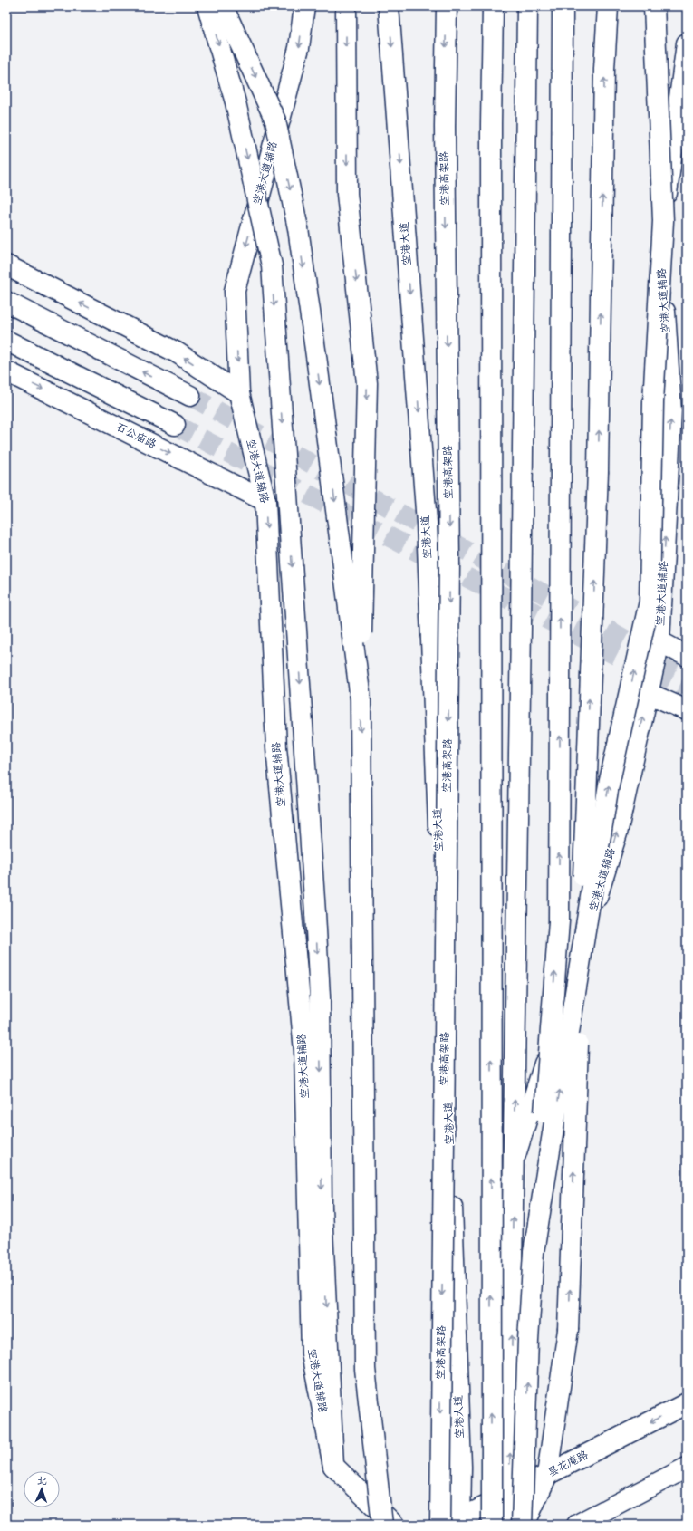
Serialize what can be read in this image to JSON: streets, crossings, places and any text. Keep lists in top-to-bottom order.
{
  "streets": {
    "main road": [
      "空港大道辅路",
      "空港高架路",
      "空港大道",
      "石公庙路",
      "昙花庵路"
    ]
  },
  "crossings": [
    ["空港大道辅路", "石公庙路"],
    ["空港大道", "昙花庵路"]
  ],
  "north": "top"
}
